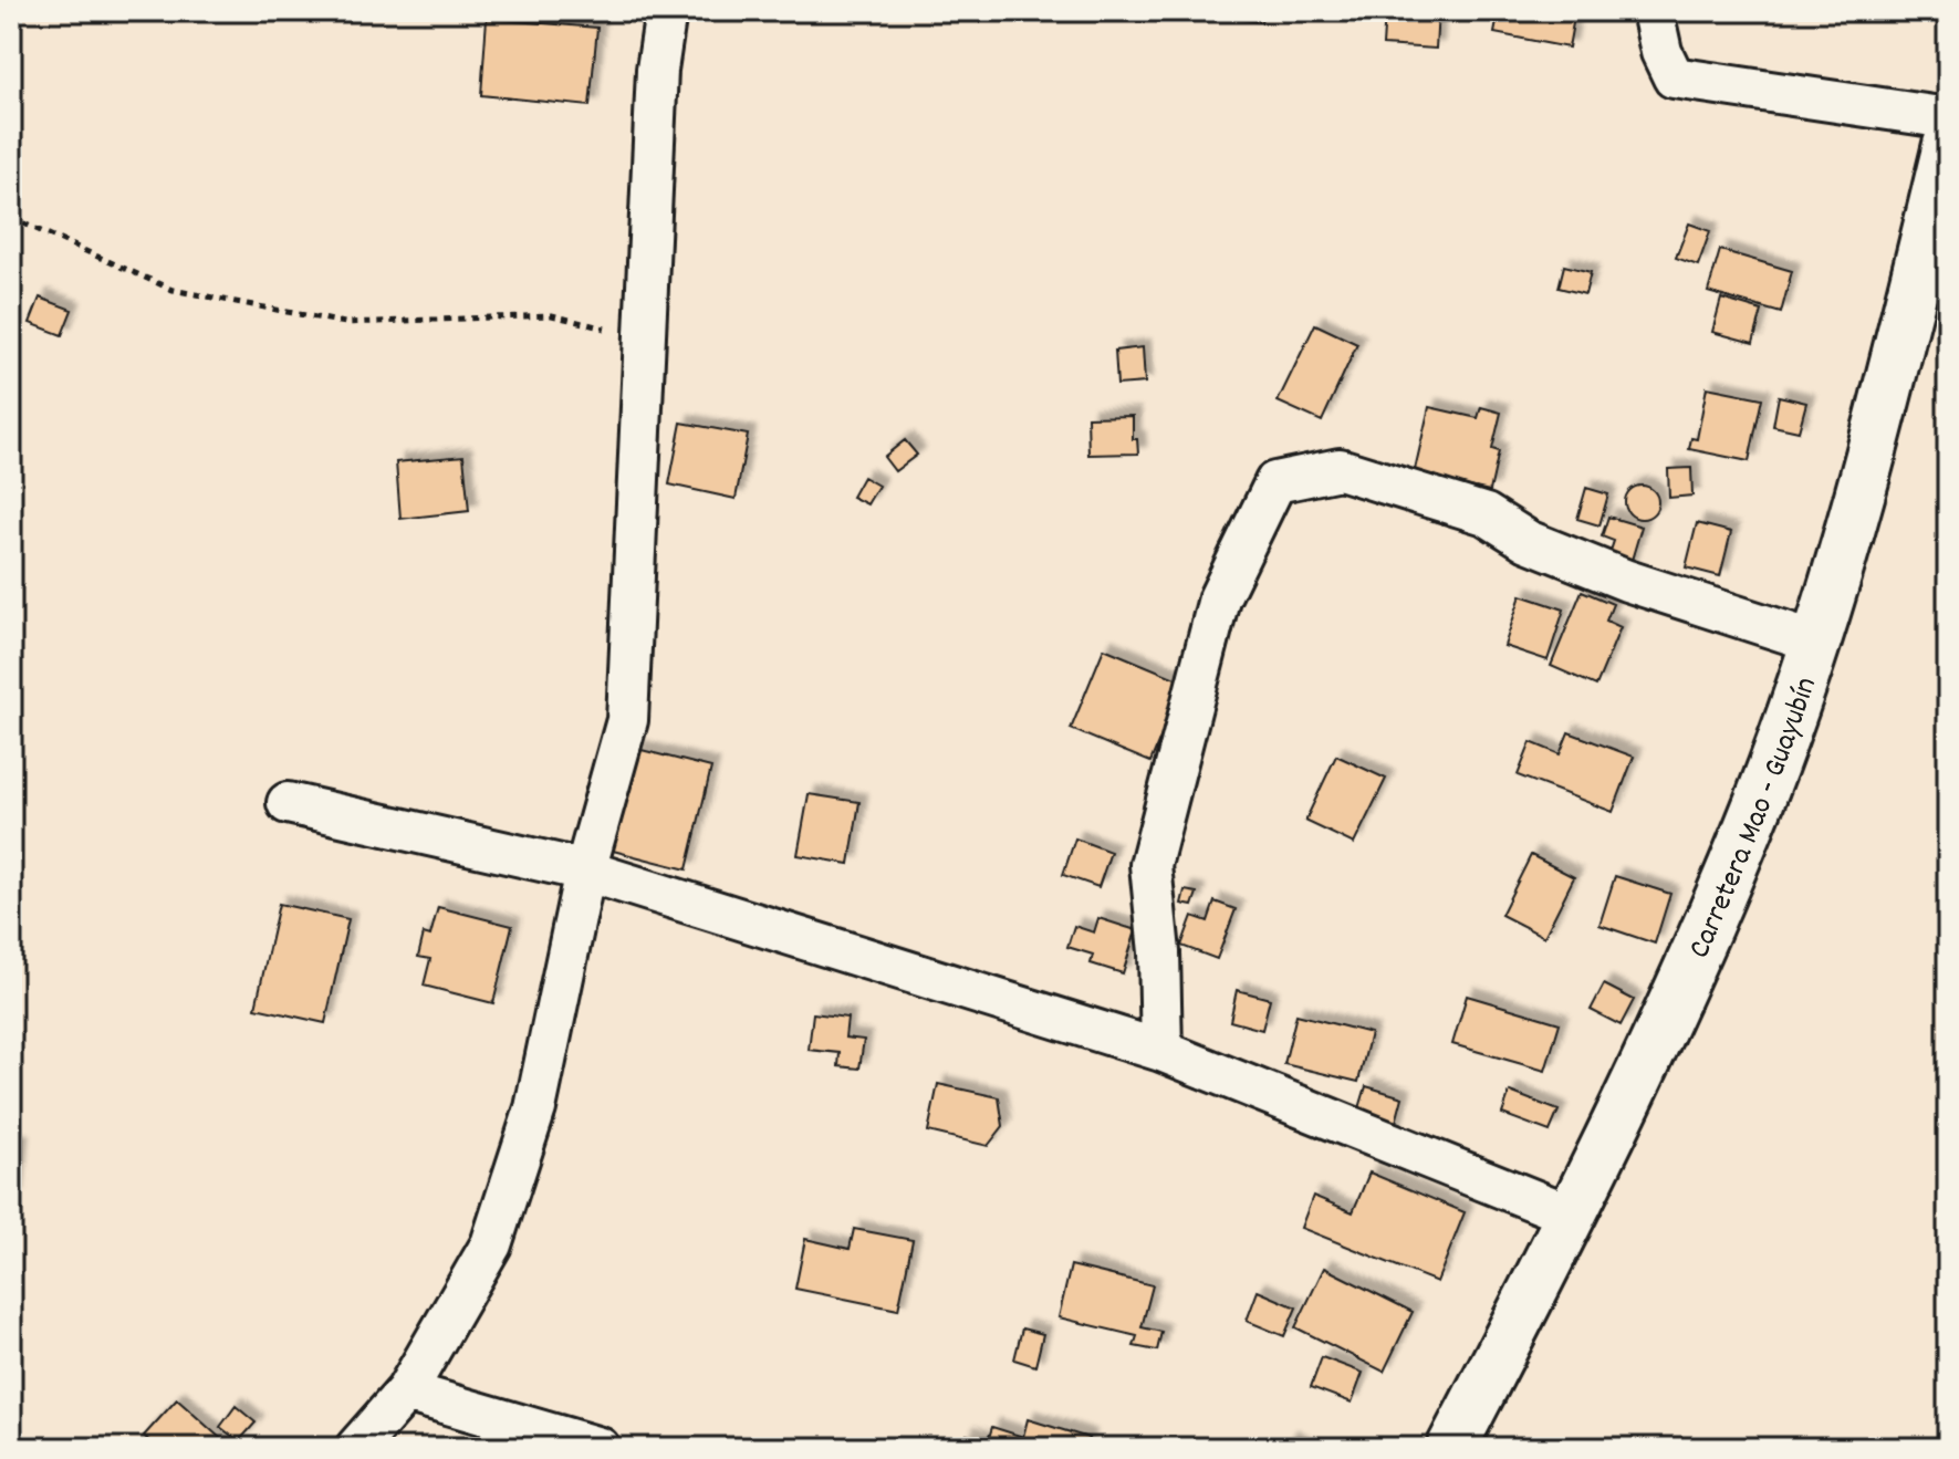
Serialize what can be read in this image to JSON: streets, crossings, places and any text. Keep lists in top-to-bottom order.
{
  "streets": {
    "main road": ["Carretera Mao - Guayubín"]
  }
}
